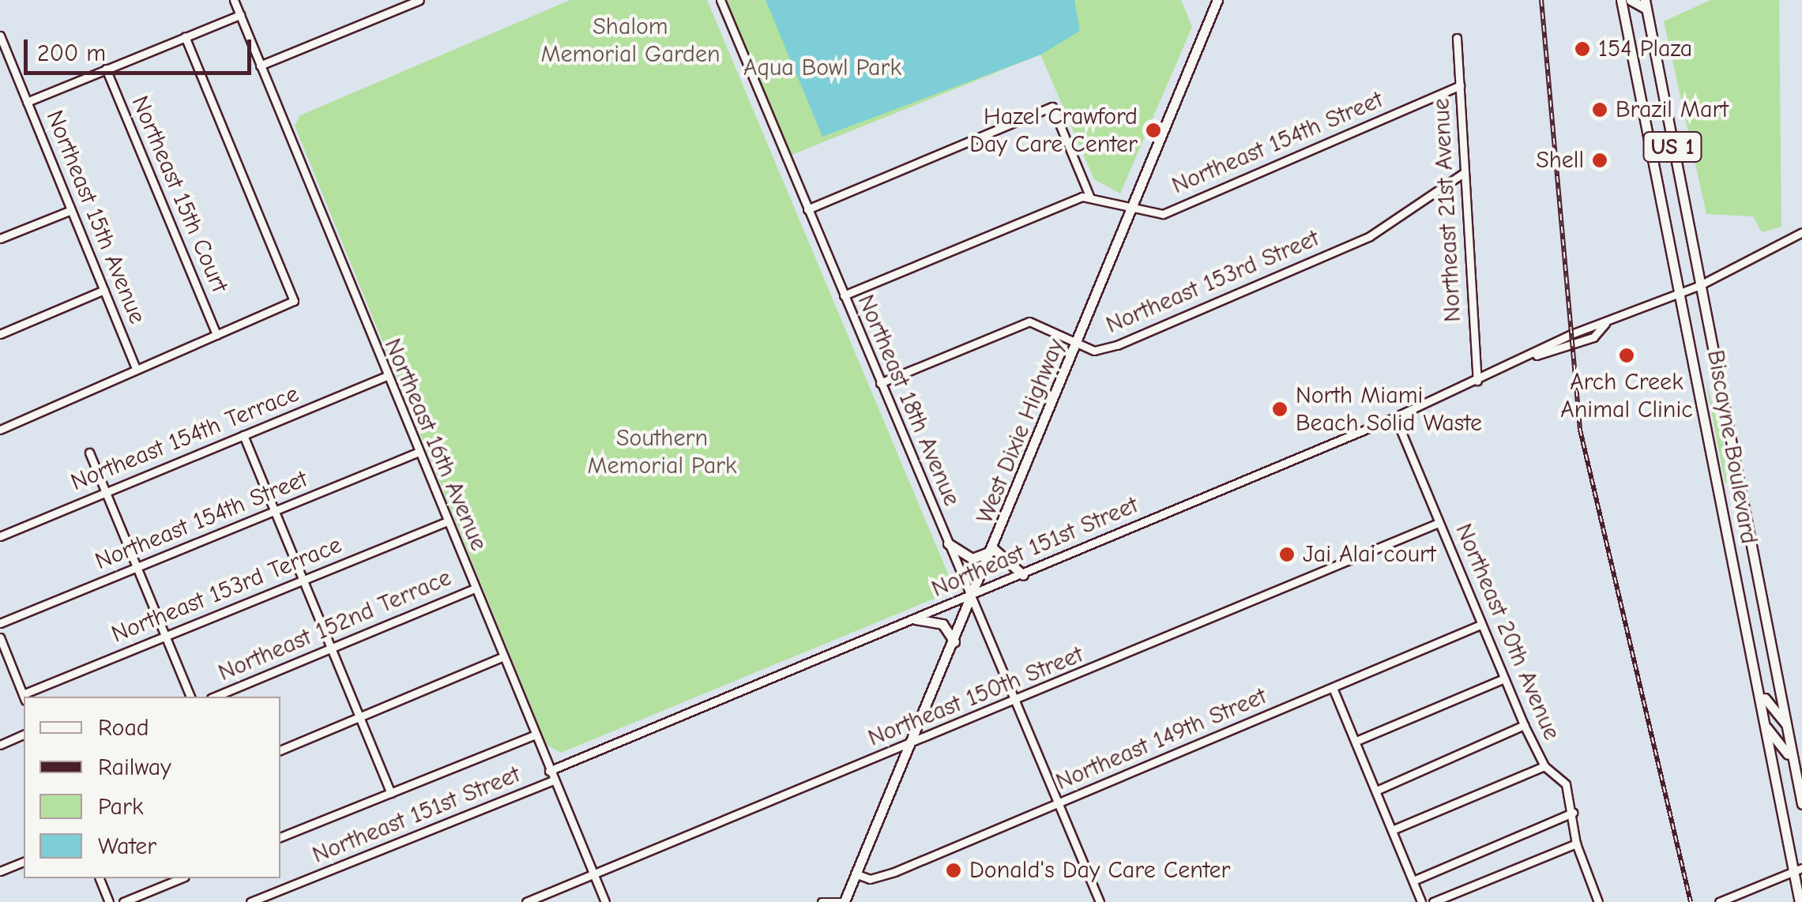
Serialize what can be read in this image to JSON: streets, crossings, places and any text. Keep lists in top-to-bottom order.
{
  "streets": {
    "main road": ["US 1", "West Dixie Highway", "Biscayne Boulevard"],
    "street": [
      "Northeast 154th Street",
      "Northeast 15th Court",
      "Northeast 21st Avenue",
      "Northeast 15th Avenue",
      "Northeast 153rd Street",
      "Northeast 18th Avenue",
      "Northeast 154th Terrace",
      "Northeast 16th Avenue",
      "Northeast 151st Street",
      "Northeast 153rd Terrace",
      "Northeast 152nd Terrace",
      "Northeast 20th Avenue",
      "Northeast 150th Street",
      "Northeast 149th Street"
    ]
  },
  "crossings": [
    ["Northeast 154th Street", "Northeast 21st Avenue"],
    ["Northeast 154th Street", "West Dixie Highway"],
    ["Northeast 154th Street", "Northeast 16th Avenue"],
    ["Northeast 21st Avenue", "Northeast 153rd Street"],
    ["Northeast 21st Avenue", "Northeast 151st Street"],
    ["Northeast 153rd Street", "Northeast 18th Avenue"],
    ["Northeast 153rd Street", "West Dixie Highway"],
    ["Northeast 18th Avenue", "West Dixie Highway"],
    ["Northeast 18th Avenue", "Northeast 151st Street"],
    ["Northeast 18th Avenue", "Northeast 150th Street"],
    ["Northeast 18th Avenue", "Northeast 149th Street"],
    ["West Dixie Highway", "Northeast 151st Street"],
    ["West Dixie Highway", "Northeast 150th Street"],
    ["West Dixie Highway", "Northeast 149th Street"],
    ["Northeast 154th Terrace", "Northeast 16th Avenue"],
    ["Northeast 16th Avenue", "Northeast 151st Street"],
    ["Northeast 16th Avenue", "Northeast 153rd Terrace"],
    ["Northeast 16th Avenue", "Northeast 152nd Terrace"],
    ["Northeast 16th Avenue", "Northeast 150th Street"],
    ["Biscayne Boulevard", "Northeast 151st Street"],
    ["Northeast 151st Street", "Northeast 20th Avenue"],
    ["Northeast 20th Avenue", "Northeast 150th Street"],
    ["Northeast 20th Avenue", "Northeast 149th Street"]
  ],
  "parks": ["Shalom Memorial Garden", "Aqua Bowl Park", "Southern Memorial Park"],
  "places": [
    "154 Plaza",
    "Brazil Mart",
    "Hazel Crawford Day Care Center",
    "Shell",
    "Arch Creek Animal Clinic",
    "North Miami Beach Solid Waste",
    "Jai Alai court",
    "Donald's Day Care Center"
  ],
  "legend": [
    "Road",
    "Railway",
    "Park",
    "Water"
  ],
  "scale_bar": "200 m"
}
